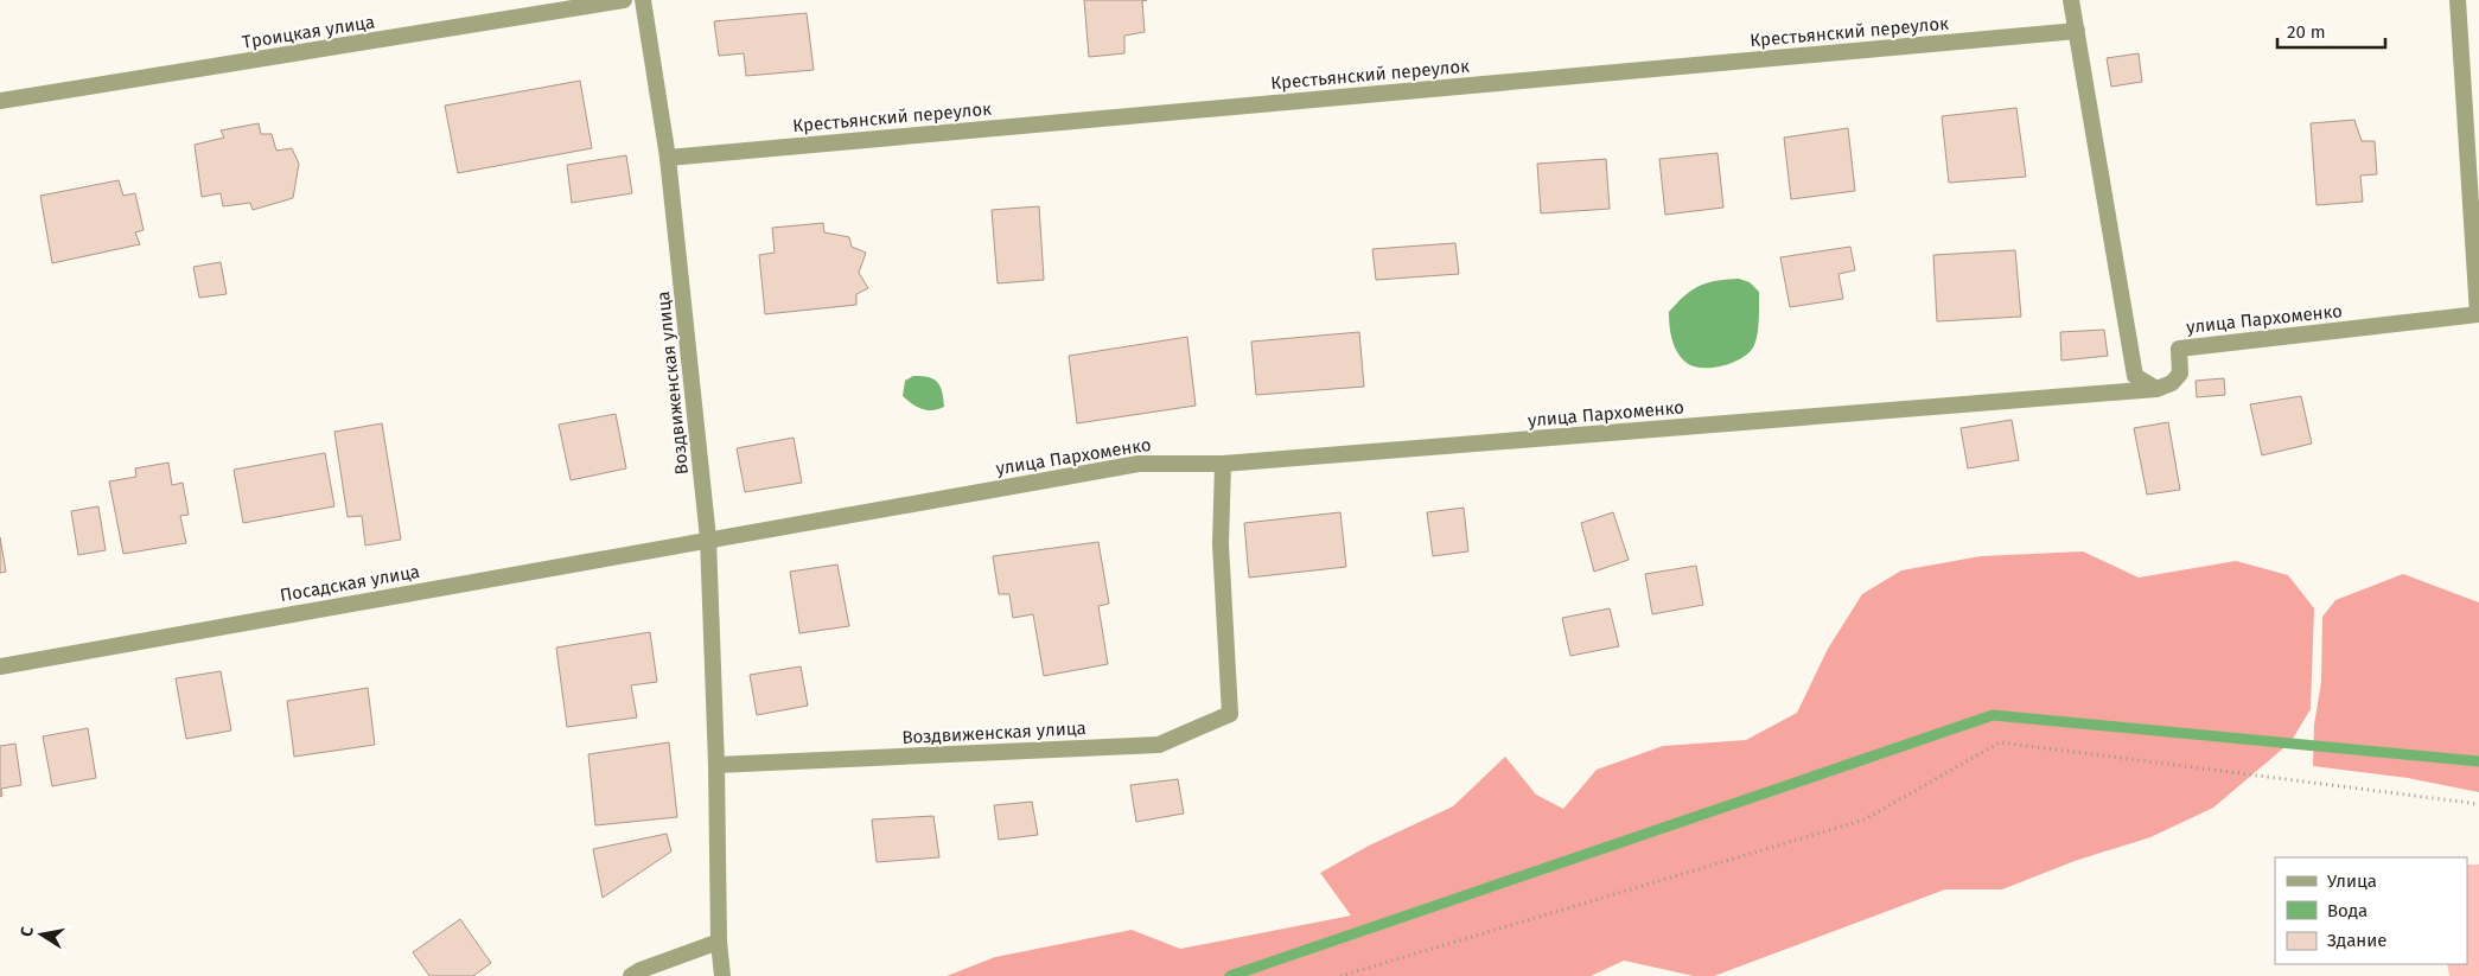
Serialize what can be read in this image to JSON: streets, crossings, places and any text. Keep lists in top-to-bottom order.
{
  "streets": {
    "street": [
      "Троицкая улица",
      "Крестьянский переулок",
      "улица Пархоменко",
      "Воздвиженская улица",
      "Посадская улица"
    ]
  },
  "crossings": [
    ["Крестьянский переулок", "Воздвиженская улица"],
    ["улица Пархоменко", "Воздвиженская улица"],
    ["улица Пархоменко", "Посадская улица"],
    ["Воздвиженская улица", "Посадская улица"]
  ],
  "legend": ["Улица", "Вода", "Здание"],
  "scale_bar": "20 m",
  "north": "left"
}
